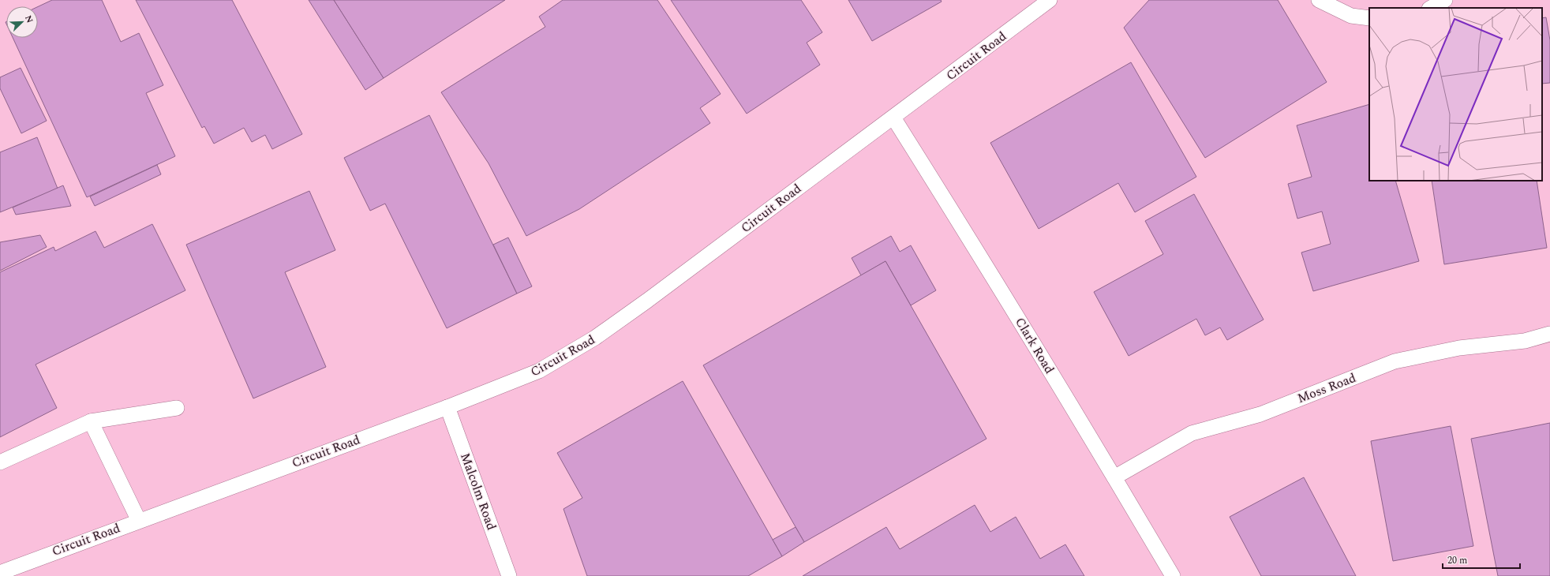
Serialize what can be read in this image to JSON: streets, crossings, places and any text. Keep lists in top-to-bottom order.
{
  "streets": {
    "lane": [
      "Circuit Road",
      "Clark Road",
      "Moss Road",
      "Malcolm Road"
    ]
  },
  "crossings": [
    ["Circuit Road", "Clark Road"],
    ["Circuit Road", "Malcolm Road"],
    ["Clark Road", "Moss Road"]
  ],
  "scale_bar": "20 m",
  "north": "top right"
}
